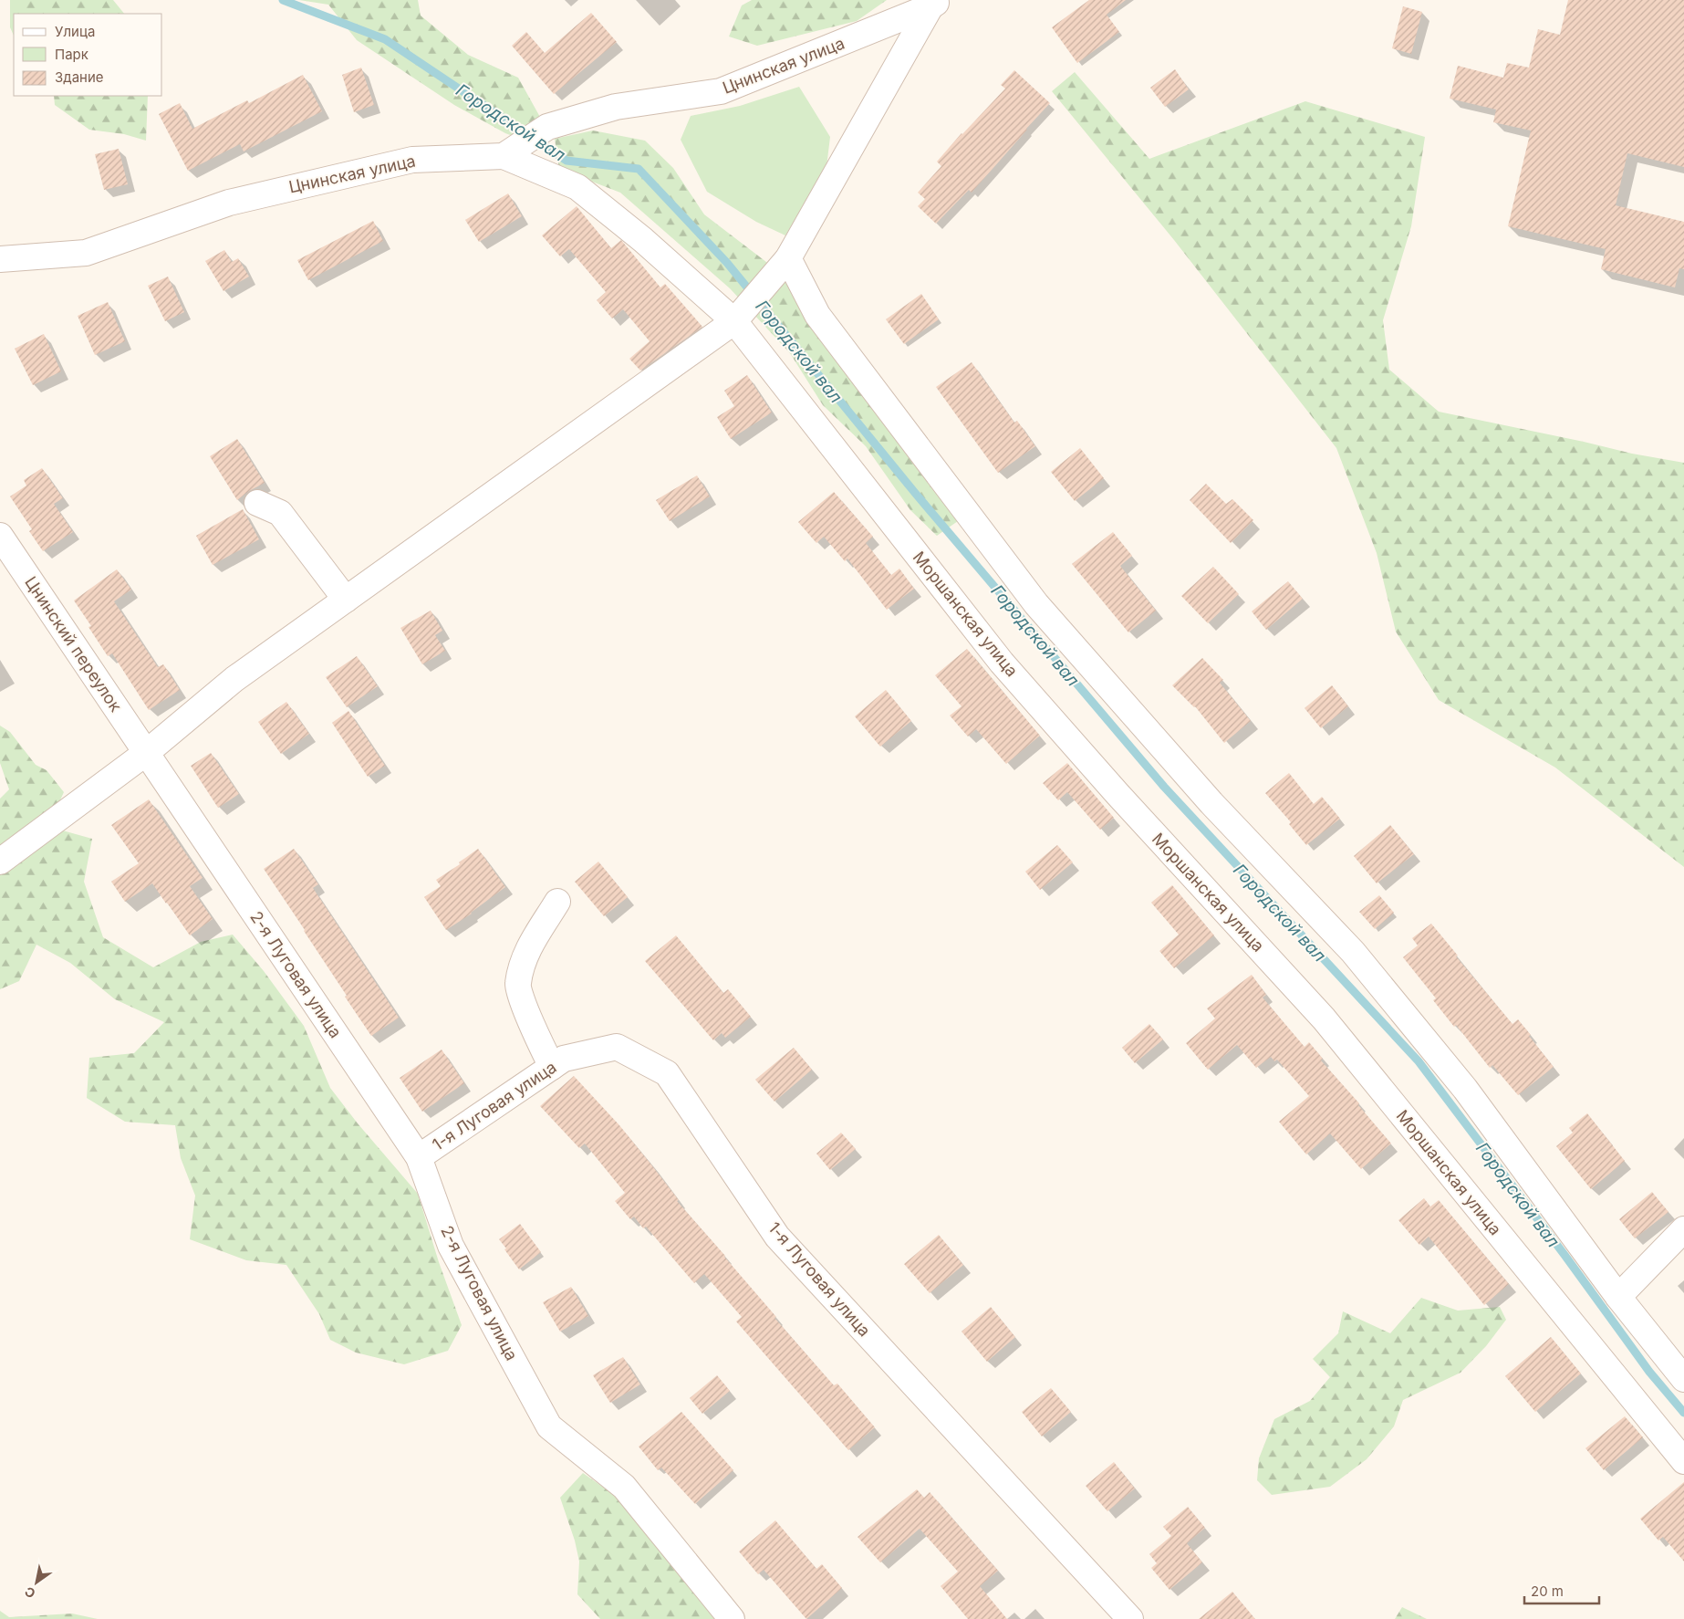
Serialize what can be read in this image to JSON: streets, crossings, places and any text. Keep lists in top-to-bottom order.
{
  "streets": {
    "street": [
      "Цнинская улица",
      "Моршанская улица",
      "Цнинский переулок",
      "2-я Луговая улица",
      "1-я Луговая улица"
    ]
  },
  "crossings": [
    ["Цнинская улица", "Моршанская улица"],
    ["Цнинская улица", "Цнинский переулок"],
    ["Цнинская улица", "2-я Луговая улица"],
    ["Цнинский переулок", "2-я Луговая улица"],
    ["2-я Луговая улица", "1-я Луговая улица"]
  ],
  "water": ["Городской вал"],
  "legend": ["Улица", "Парк", "Здание"],
  "scale_bar": "20 m",
  "north": "bottom left"
}
